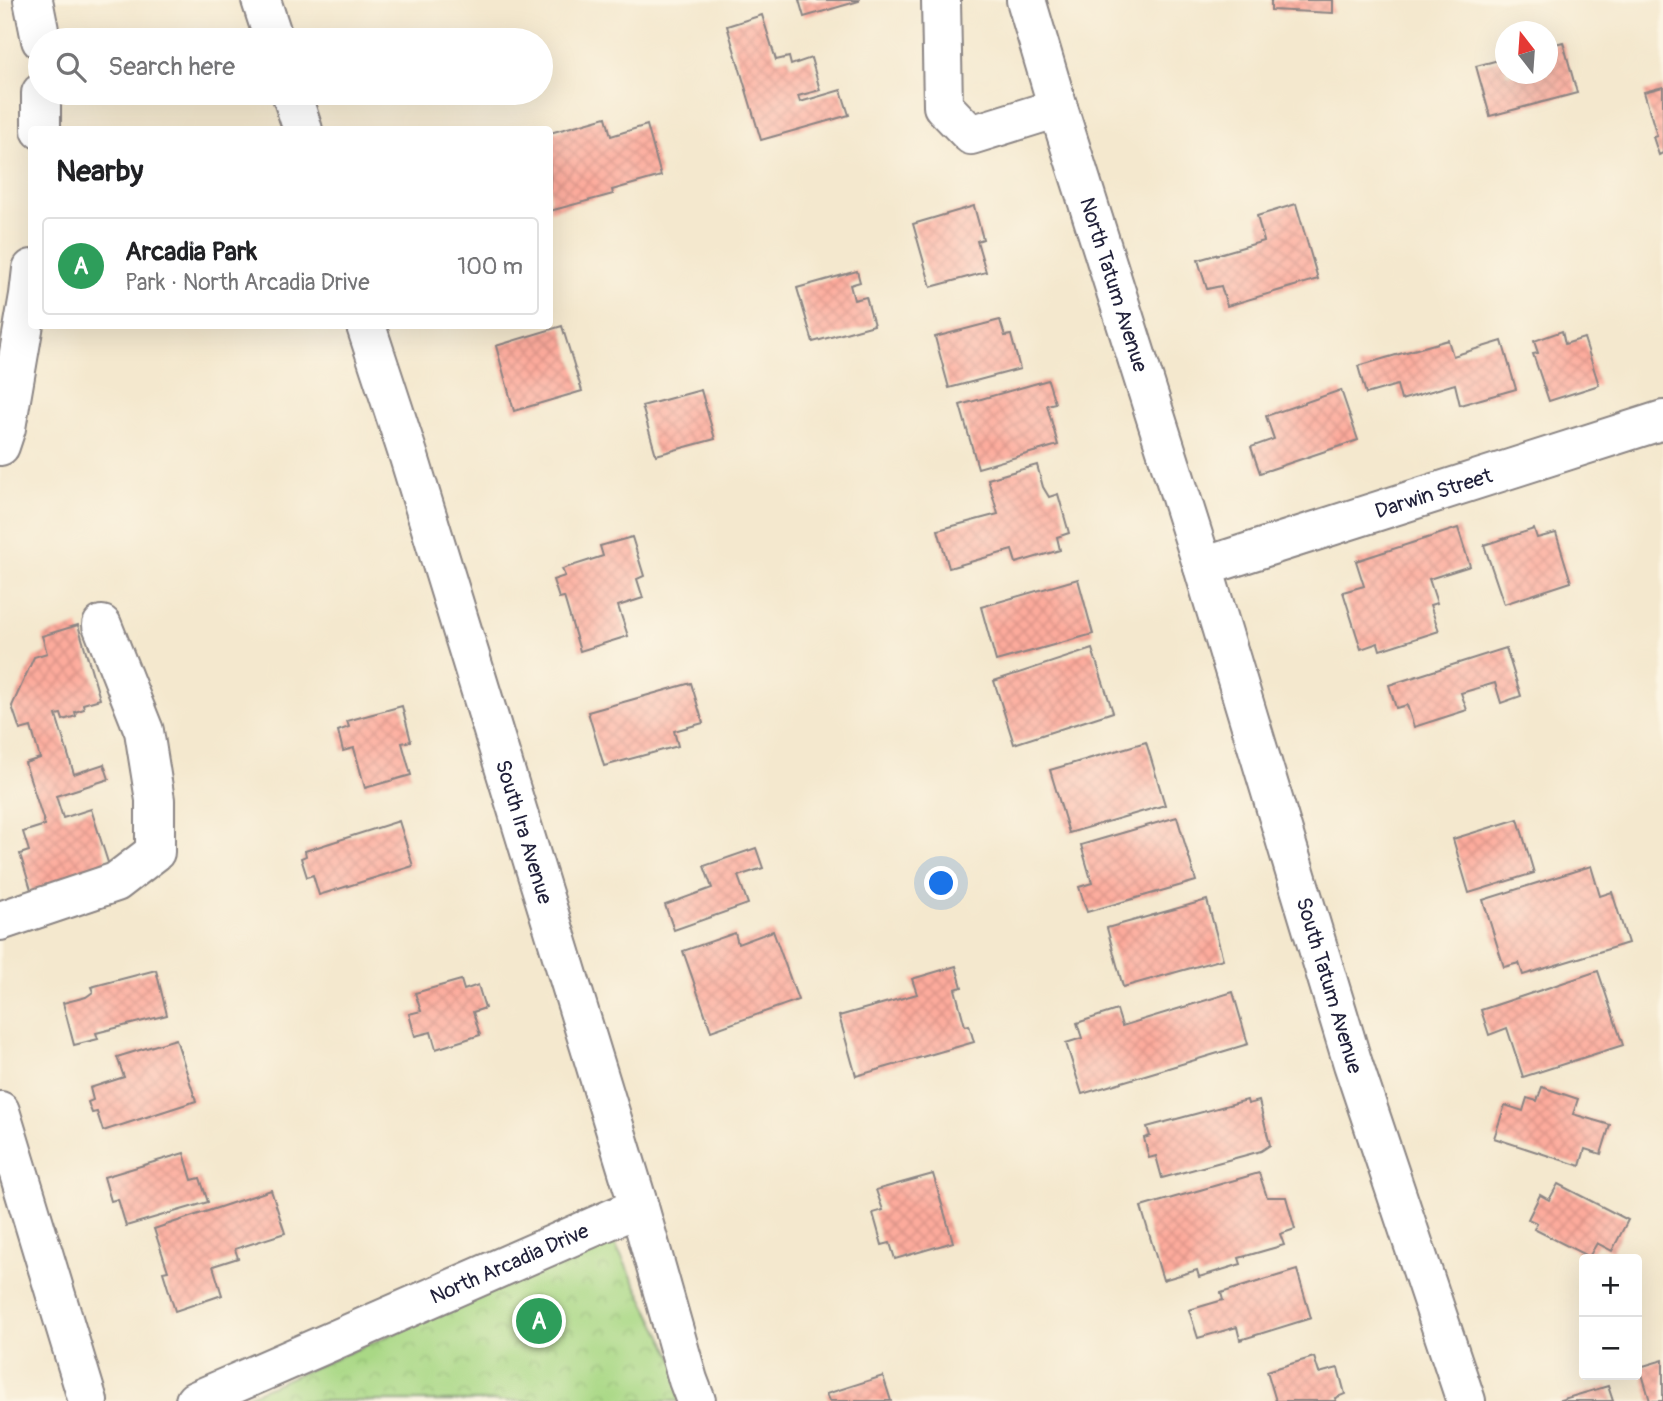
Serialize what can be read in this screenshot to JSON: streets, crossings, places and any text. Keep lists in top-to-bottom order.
{
  "streets": {
    "street": [
      "North Tatum Avenue",
      "Darwin Street",
      "South Ira Avenue",
      "South Tatum Avenue",
      "North Arcadia Drive"
    ]
  },
  "crossings": [
    ["North Tatum Avenue", "Darwin Street"],
    ["North Tatum Avenue", "South Tatum Avenue"],
    ["Darwin Street", "South Tatum Avenue"],
    ["South Ira Avenue", "North Arcadia Drive"]
  ],
  "north": "top",
  "page": {
    "search": "Search here",
    "heading": "Nearby",
    "list": [
      {
        "mark": "A",
        "name": "Arcadia Park",
        "note": "Park · North Arcadia Drive",
        "value": "100 m"
      }
    ],
    "map_buttons": ["+", "−"],
    "pins": "A"
  }
}
